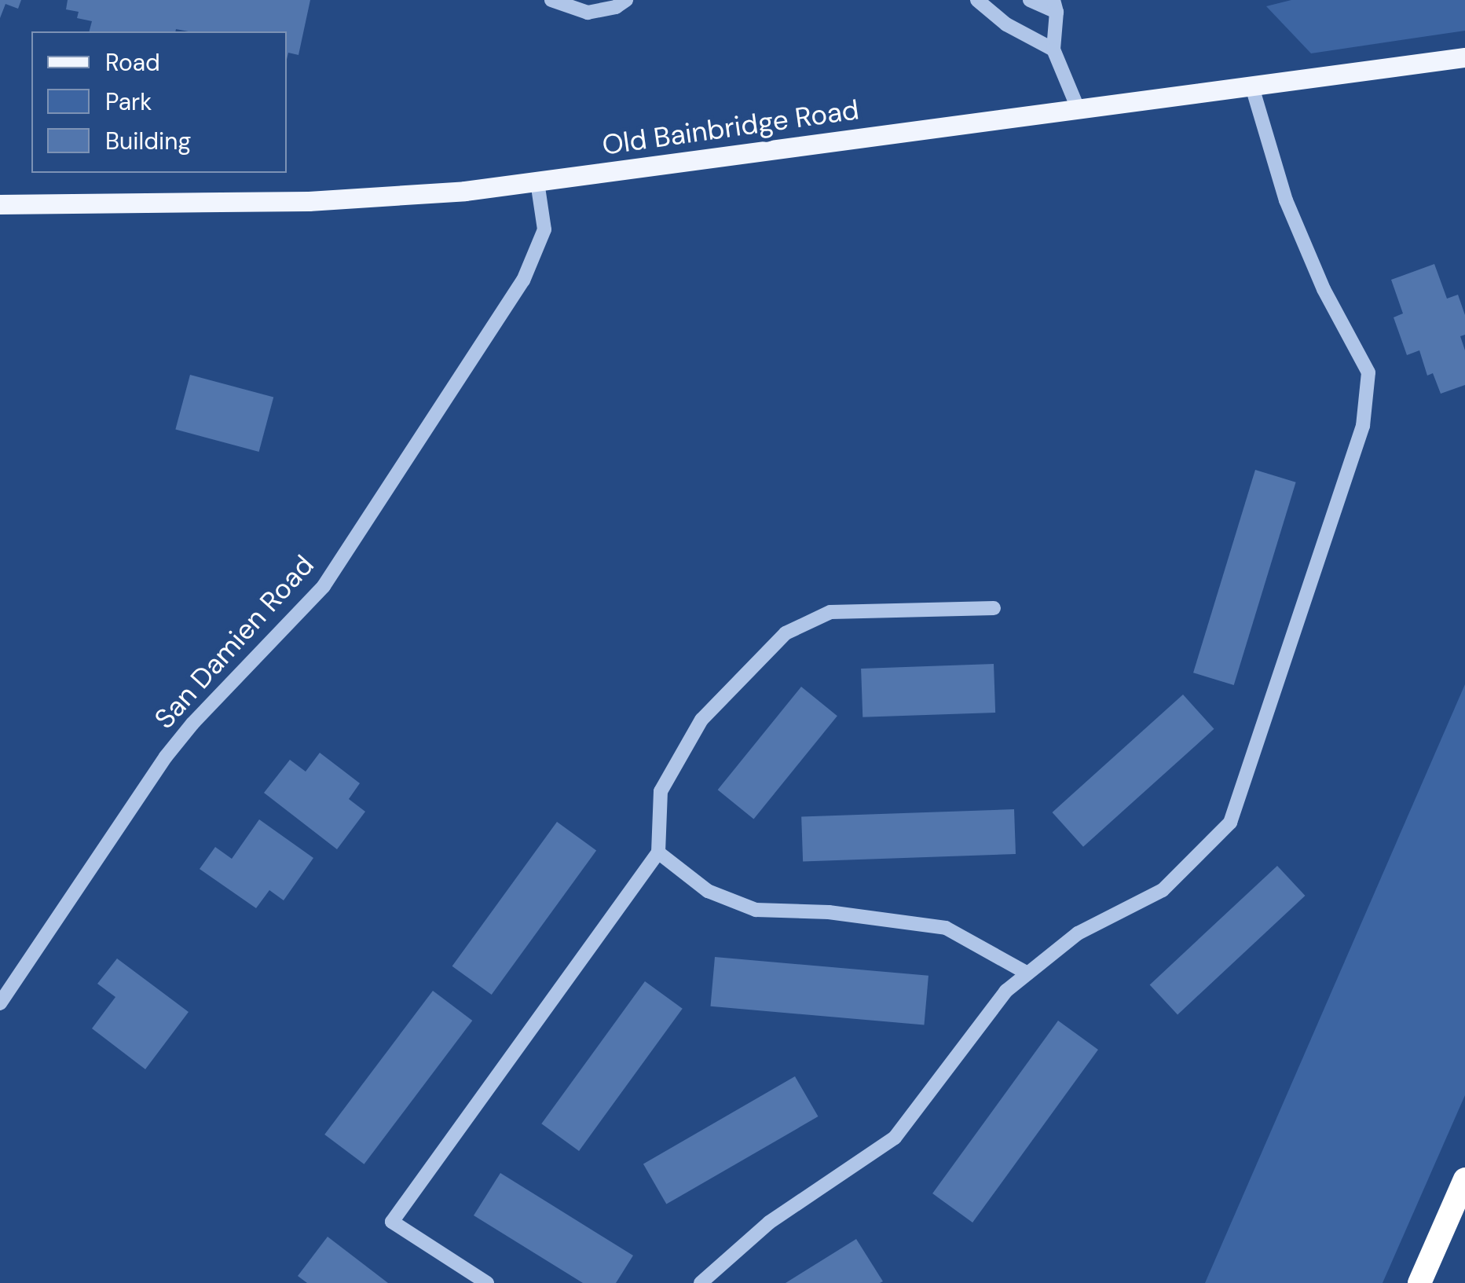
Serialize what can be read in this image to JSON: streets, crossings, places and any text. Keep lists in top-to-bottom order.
{
  "streets": {
    "main road": ["Old Bainbridge Road"],
    "street": ["San Damien Road"]
  },
  "crossings": [
    ["Old Bainbridge Road", "San Damien Road"]
  ],
  "legend": ["Road", "Park", "Building"]
}
